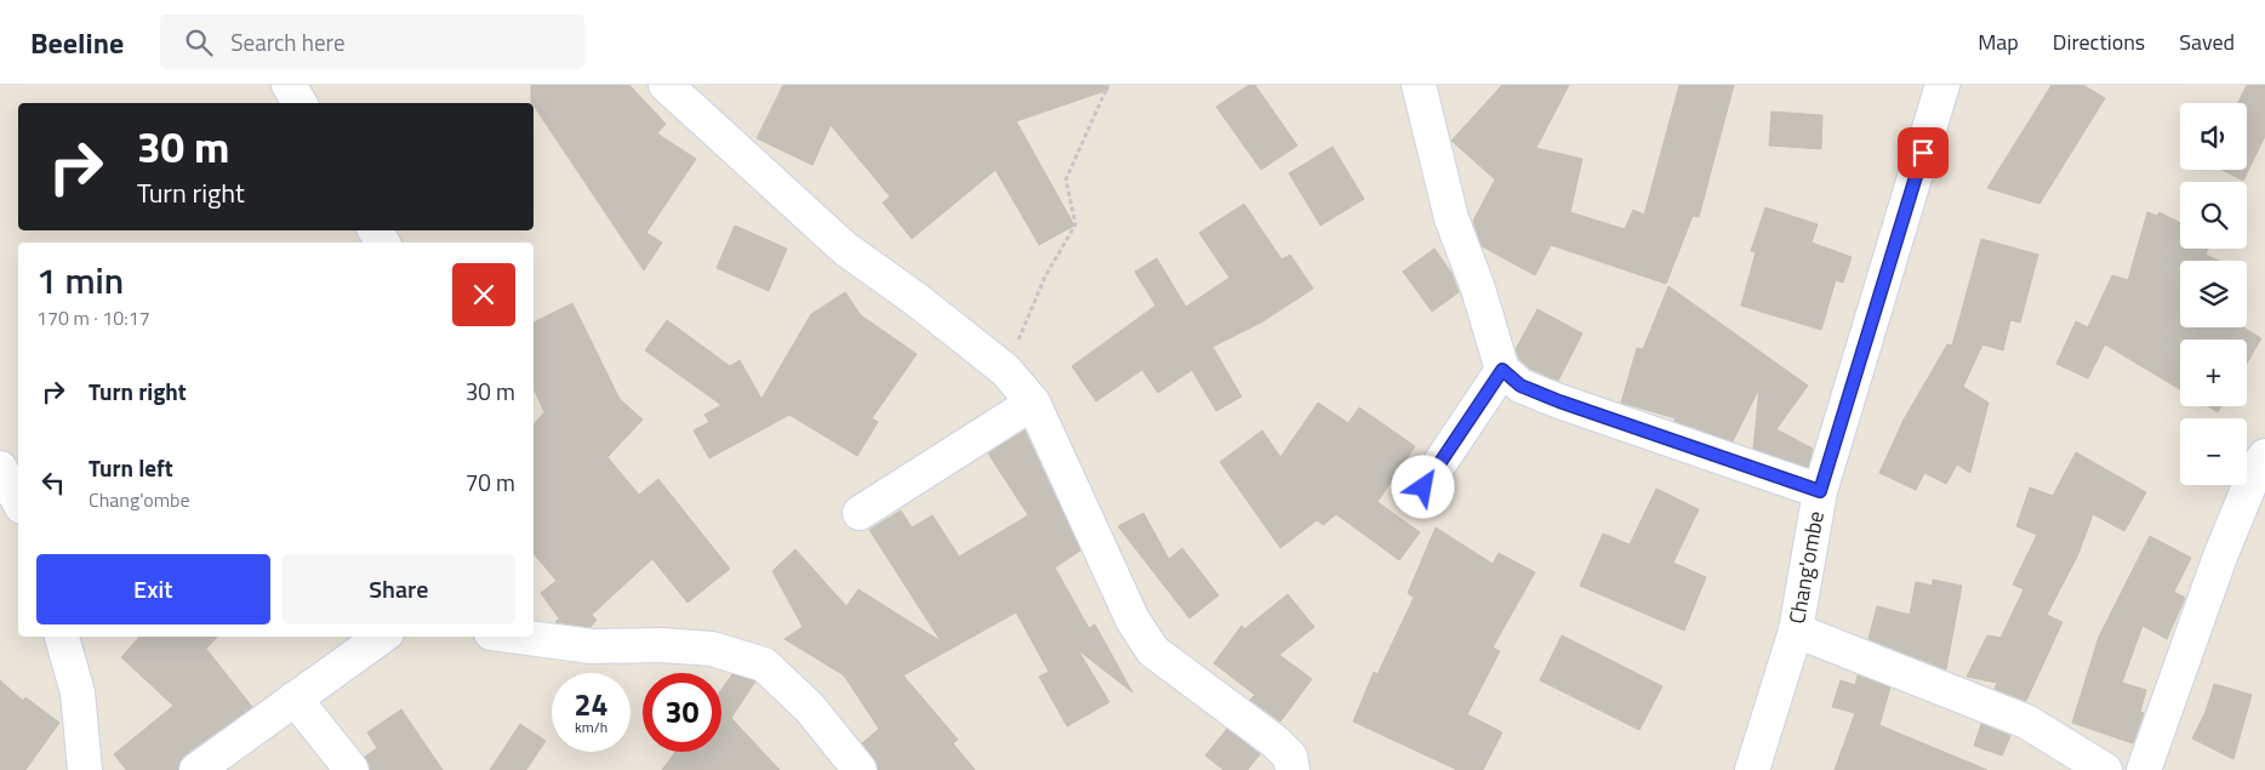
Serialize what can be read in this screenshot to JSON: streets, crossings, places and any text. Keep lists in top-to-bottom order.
{
  "streets": {
    "street": ["Chang'ombe"]
  },
  "page": {
    "header": "Beeline",
    "search": "Search here",
    "nav": ["Map", "Directions", "Saved"],
    "map_buttons": ["+", "−"],
    "turn": ["30 m", "Turn right"],
    "heading": ["1 min", "170 m · 10:17"],
    "list": [
      {
        "name": "Turn right",
        "value": "30 m"
      },
      {
        "name": "Turn left",
        "note": "Chang'ombe",
        "value": "70 m"
      }
    ],
    "buttons": ["Exit", "Share"],
    "speed": "24 km/h",
    "limit": "30"
  }
}
